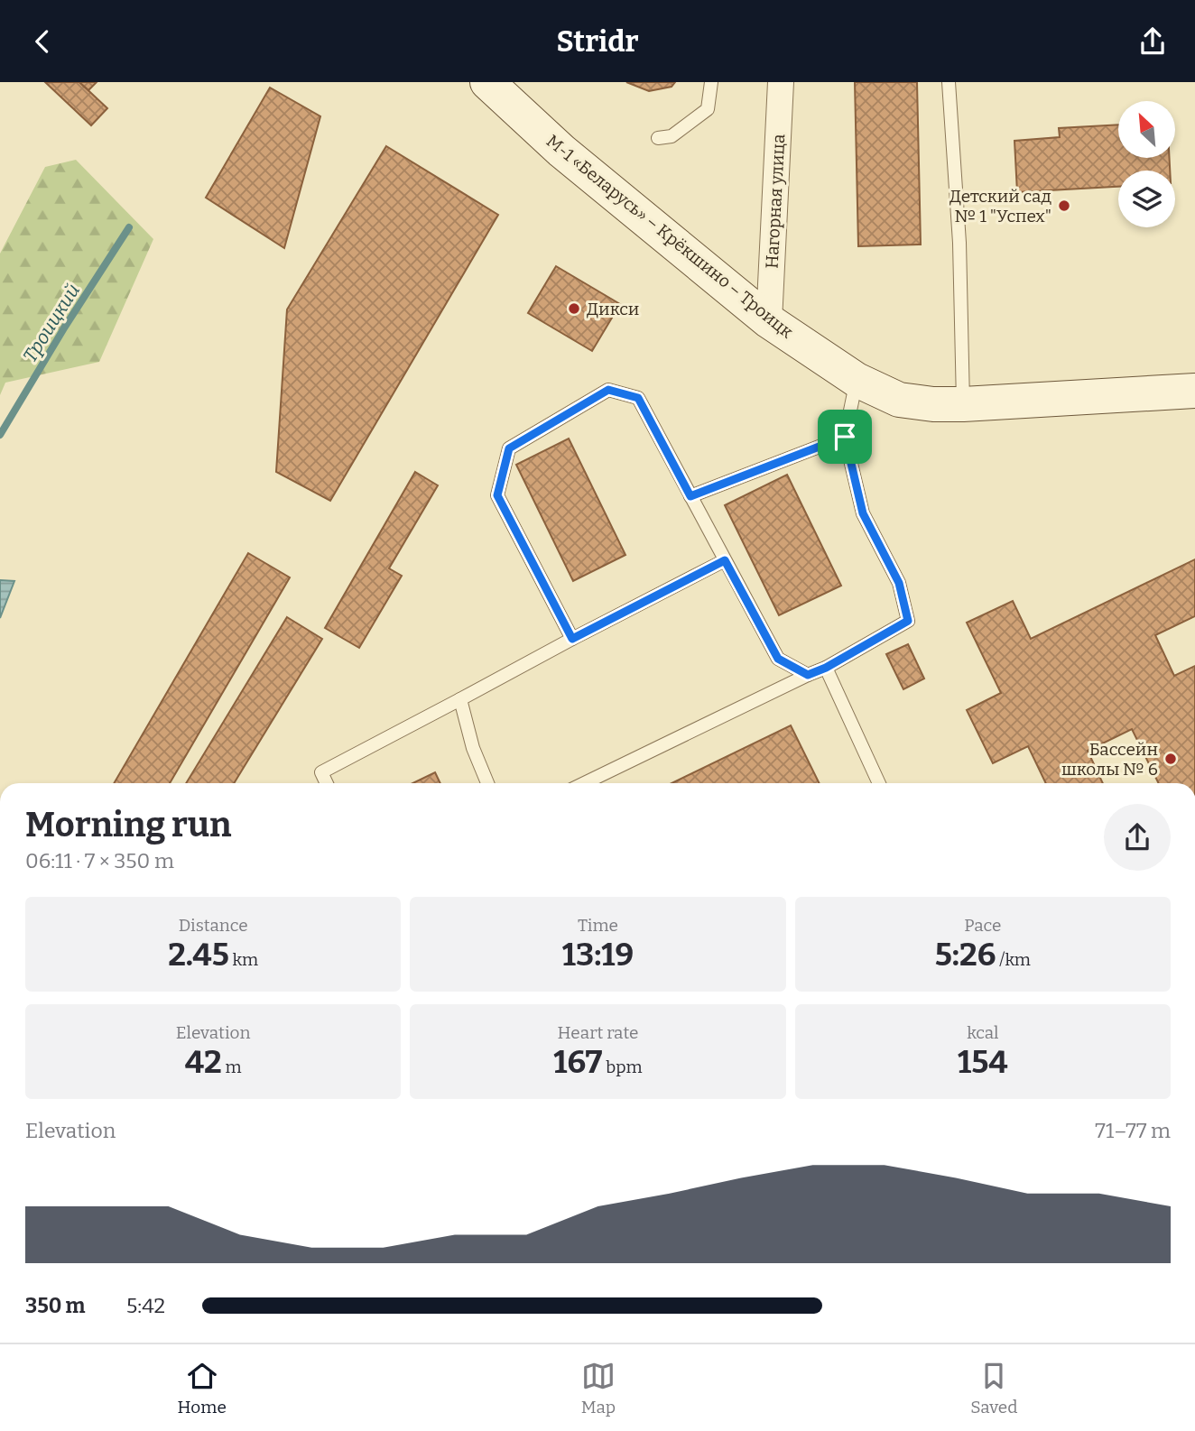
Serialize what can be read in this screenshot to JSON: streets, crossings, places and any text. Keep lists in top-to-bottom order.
{
  "streets": {
    "main road": ["М-1 «Беларусь» – Крёкшино – Троицк"],
    "street": ["Нагорная улица"]
  },
  "crossings": [
    ["Нагорная улица", "М-1 «Беларусь» – Крёкшино – Троицк"]
  ],
  "water": ["Троицкий"],
  "places": ["Детский сад № 1 \"Успех\"", "Дикси", "Бассейн школы № 6"],
  "north": "top left",
  "page": {
    "header": "Stridr",
    "heading": ["Morning run", "06:11 · 7 × 350 m"],
    "stats": [
      ["Distance", "2.45 km"],
      ["Time", "13:19"],
      ["Pace", "5:26 /km"],
      ["Elevation", "42 m"],
      ["Heart rate", "167 bpm"],
      ["kcal", "154"]
    ],
    "chart": ["Elevation", "71–77 m"],
    "list": [
      {
        "name": "350 m",
        "note": "5:42"
      }
    ],
    "tabs": ["Home", "Map", "Saved"]
  }
}
